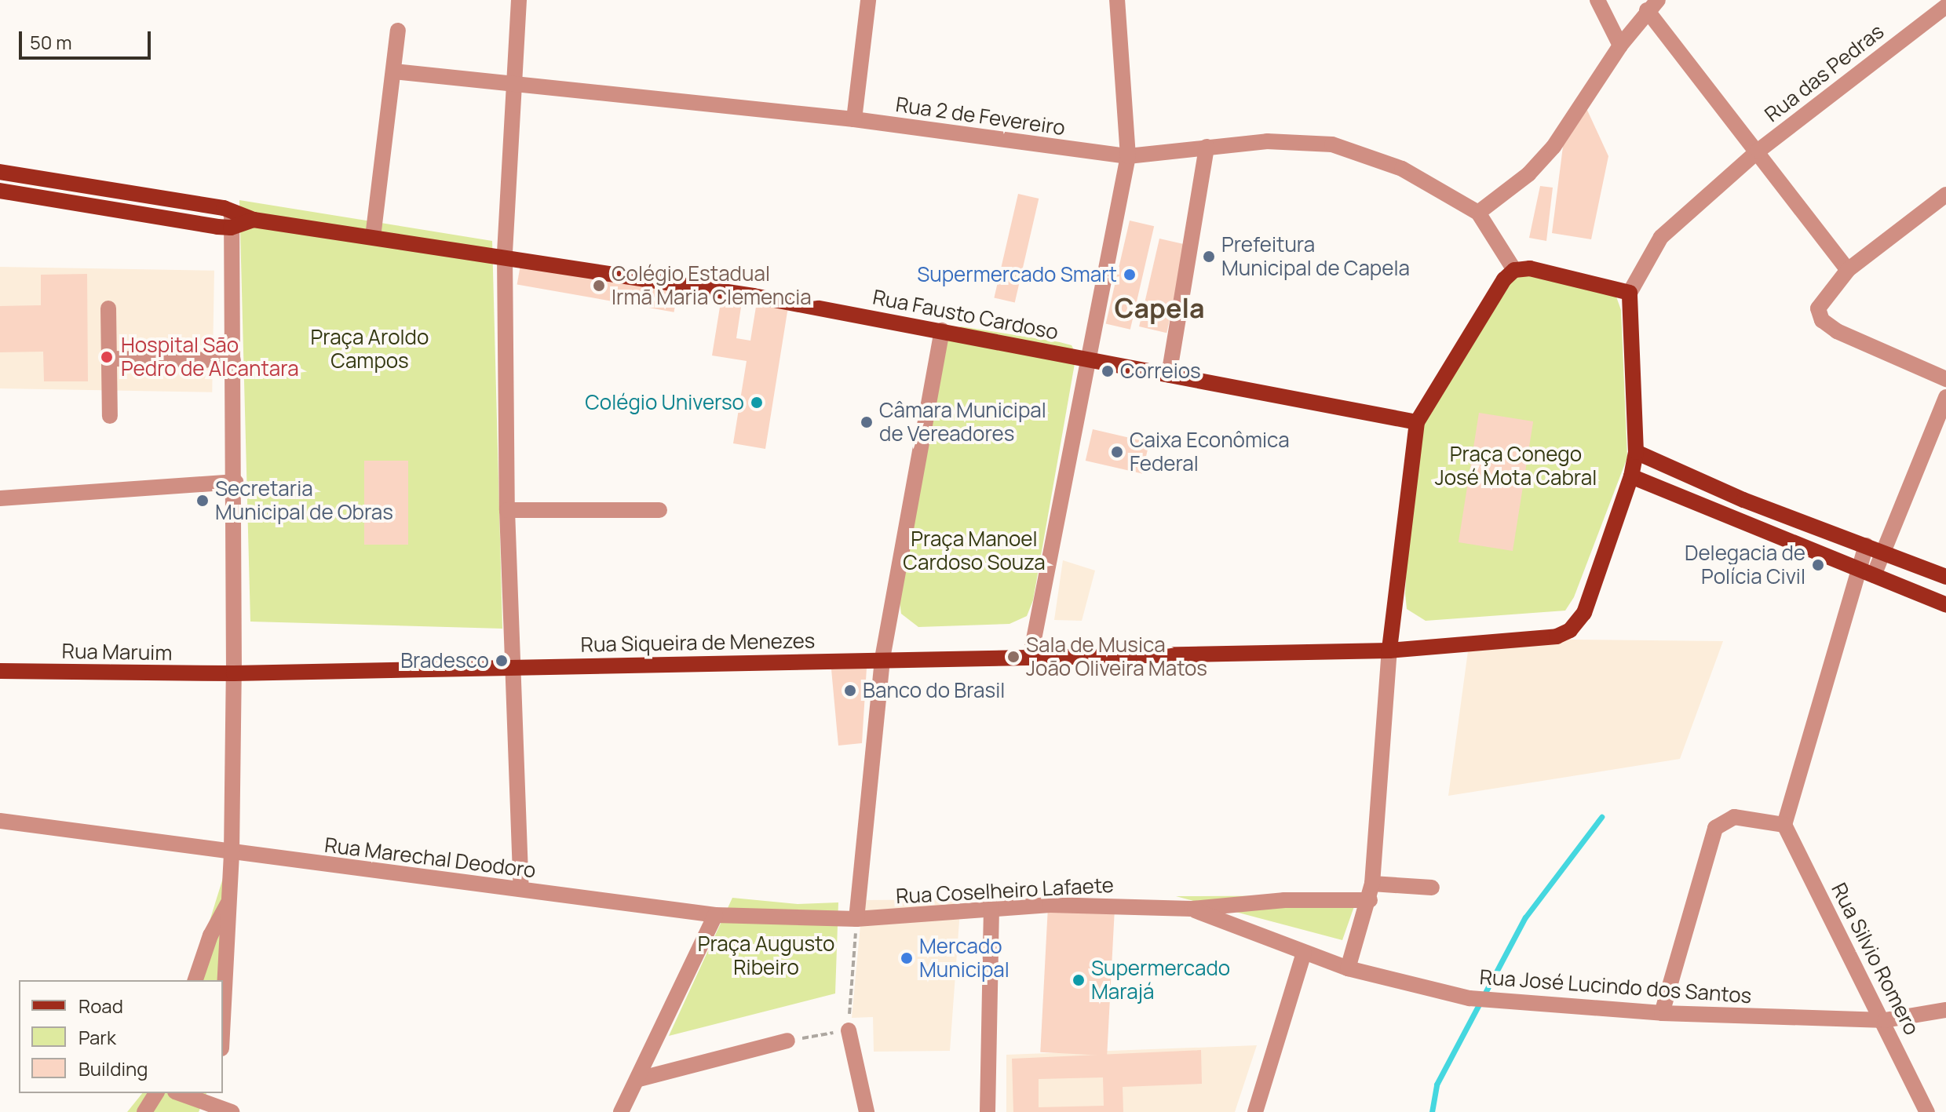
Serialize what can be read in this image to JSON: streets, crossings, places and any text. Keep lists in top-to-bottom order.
{
  "streets": {
    "main road": ["Rua Fausto Cardoso", "Rua Siqueira de Menezes", "Rua Maruim"],
    "street": [
      "Rua das Pedras",
      "Rua 2 de Fevereiro",
      "Rua Marechal Deodoro",
      "Rua Coselheiro Lafaete",
      "Rua Silvio Romero",
      "Rua José Lucindo dos Santos"
    ]
  },
  "crossings": [
    ["Rua Marechal Deodoro", "Rua Coselheiro Lafaete"],
    ["Rua Coselheiro Lafaete", "Rua José Lucindo dos Santos"],
    ["Rua Silvio Romero", "Rua José Lucindo dos Santos"]
  ],
  "districts": ["Capela"],
  "parks": [
    "Praça Aroldo Campos",
    "Praça Conego José Mota Cabral",
    "Praça Manoel Cardoso Souza",
    "Praça Augusto Ribeiro"
  ],
  "places": [
    "Prefeitura Municipal de Capela",
    "Supermercado Smart",
    "Colégio Estadual Irmã Maria Clemencia",
    "Hospital São Pedro de Alcantara",
    "Correios",
    "Colégio Universo",
    "Câmara Municipal de Vereadores",
    "Caixa Econômica Federal",
    "Secretaria Municipal de Obras",
    "Delegacia de Polícia Civil",
    "Sala de Musica João Oliveira Matos",
    "Bradesco",
    "Banco do Brasil",
    "Mercado Municipal",
    "Supermercado Marajá"
  ],
  "legend": ["Road", "Park", "Building"],
  "scale_bar": "50 m"
}
